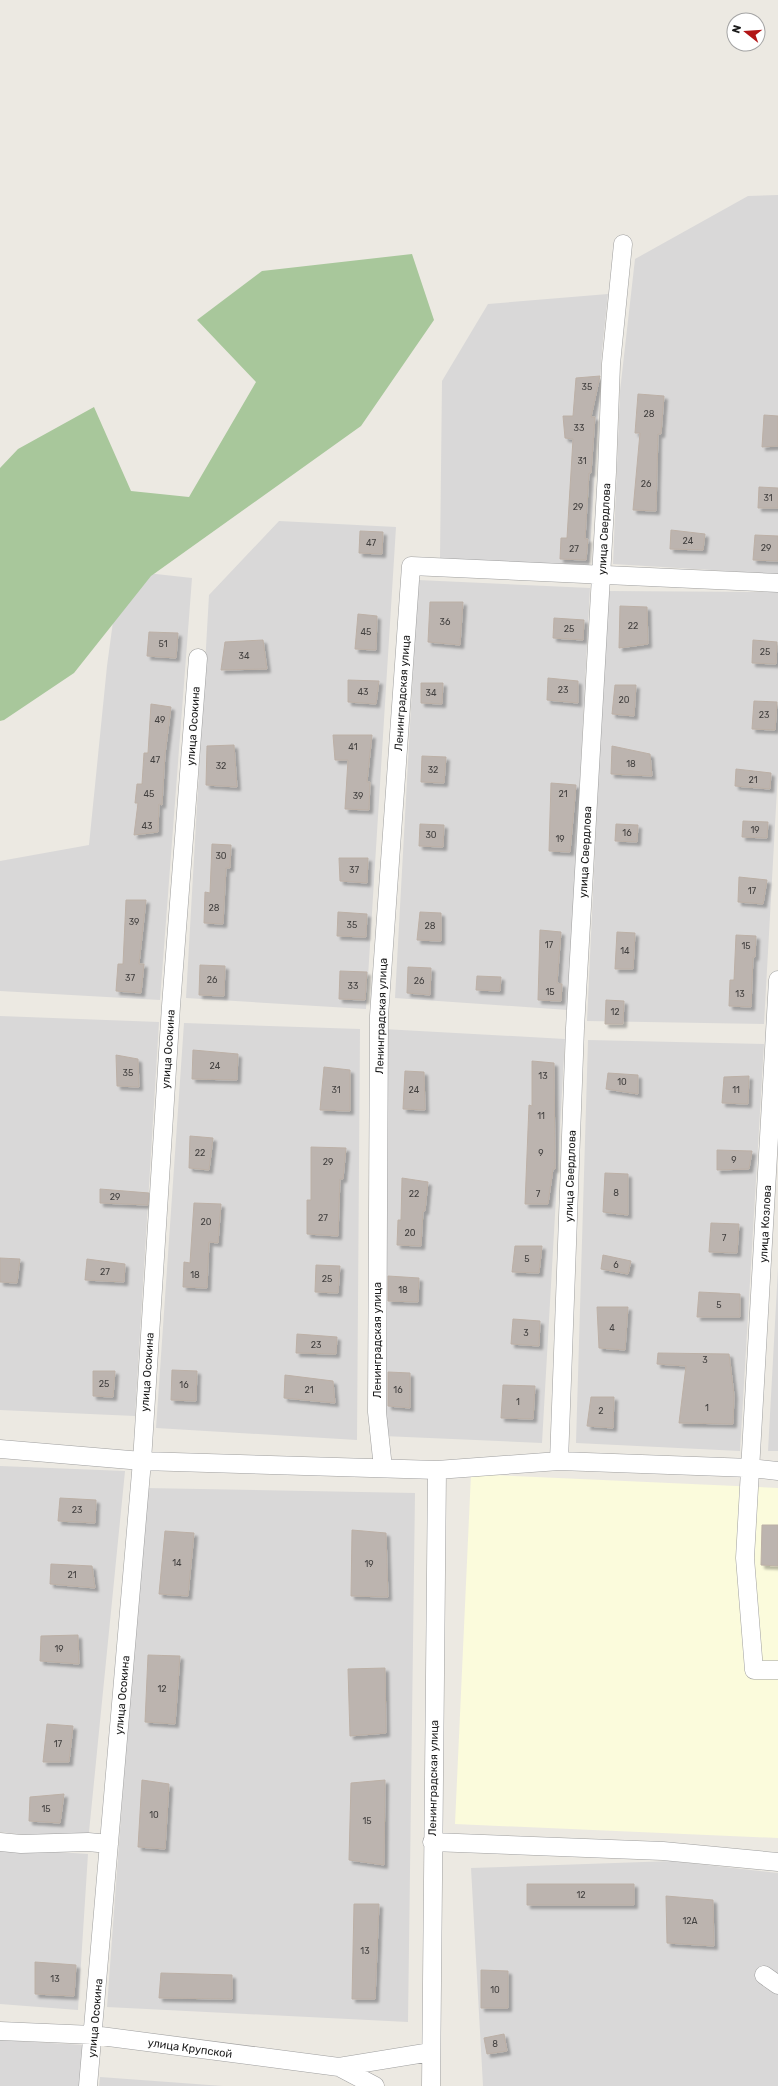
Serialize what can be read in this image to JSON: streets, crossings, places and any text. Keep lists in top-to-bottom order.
{
  "streets": {
    "street": [
      "улица Свердлова",
      "Ленинградская улица",
      "улица Осокина",
      "улица Козлова",
      "улица Крупской"
    ]
  },
  "crossings": [
    ["улица Свердлова", "Ленинградская улица"],
    ["улица Осокина", "улица Крупской"]
  ],
  "house_numbers": [
    "35",
    "28",
    "33",
    "31",
    "26",
    "31",
    "29",
    "24",
    "47",
    "29",
    "27",
    "36",
    "22",
    "25",
    "45",
    "51",
    "25",
    "34",
    "23",
    "43",
    "34",
    "20",
    "23",
    "49",
    "41",
    "47",
    "18",
    "32",
    "32",
    "21",
    "45",
    "21",
    "39",
    "43",
    "19",
    "16",
    "30",
    "19",
    "30",
    "37",
    "17",
    "28",
    "39",
    "35",
    "28",
    "17",
    "15",
    "14",
    "37",
    "26",
    "26",
    "33",
    "15",
    "13",
    "12",
    "24",
    "35",
    "13",
    "10",
    "31",
    "24",
    "11",
    "11",
    "22",
    "9",
    "9",
    "29",
    "8",
    "22",
    "7",
    "29",
    "27",
    "20",
    "20",
    "7",
    "5",
    "6",
    "27",
    "18",
    "25",
    "18",
    "5",
    "4",
    "3",
    "23",
    "3",
    "25",
    "16",
    "21",
    "16",
    "1",
    "1",
    "2",
    "23",
    "14",
    "19",
    "21",
    "19",
    "12",
    "17",
    "15",
    "10",
    "15",
    "12",
    "12А",
    "13",
    "13",
    "10",
    "8"
  ],
  "north": "left"
}
